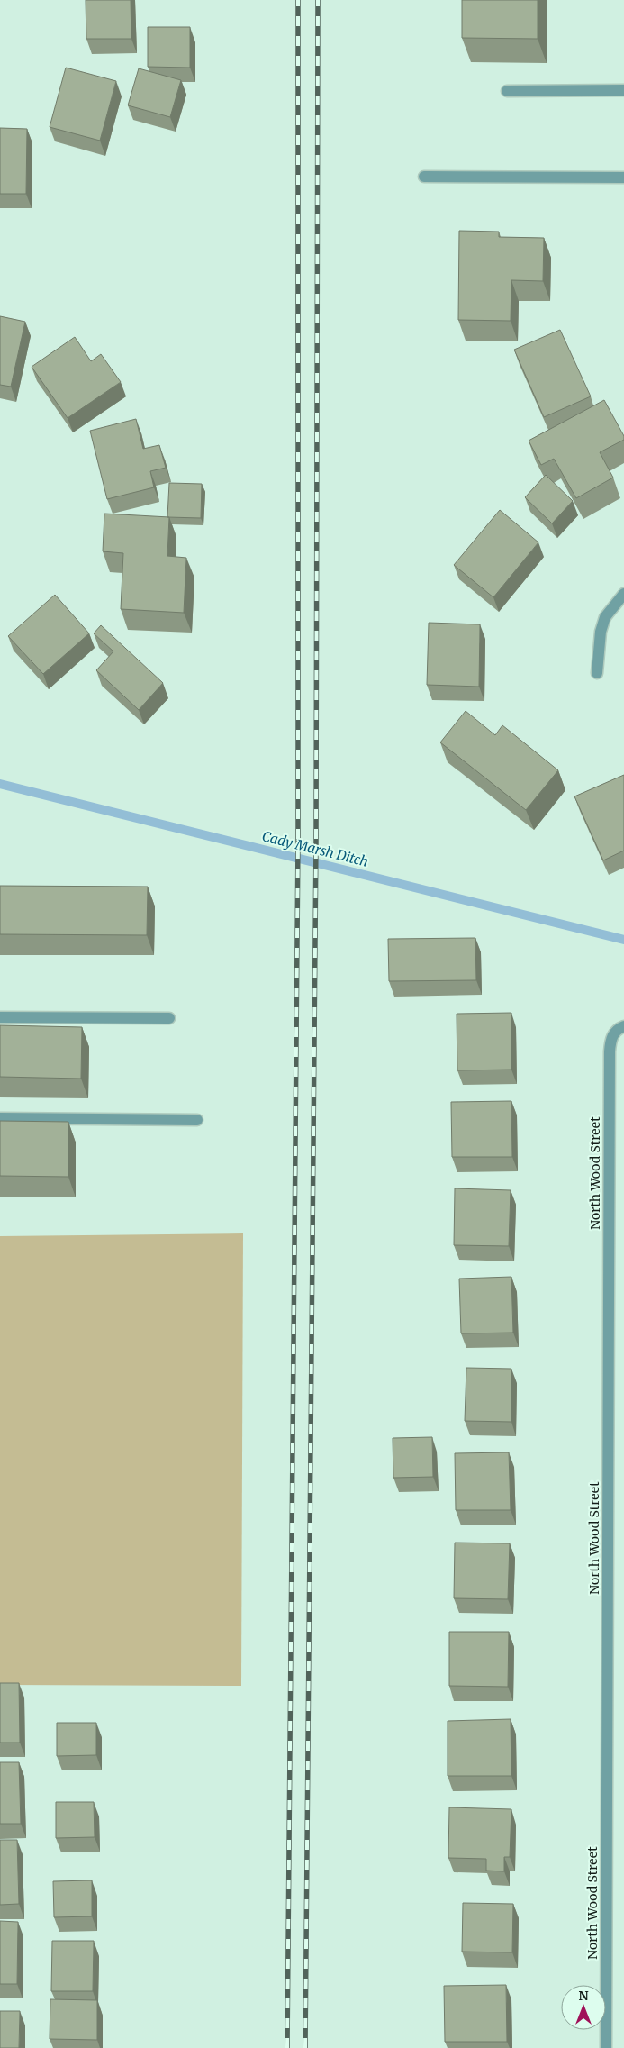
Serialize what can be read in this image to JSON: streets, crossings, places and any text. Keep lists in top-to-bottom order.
{
  "streets": {
    "street": ["North Wood Street"]
  },
  "water": ["Cady Marsh Ditch"],
  "north": "top"
}
